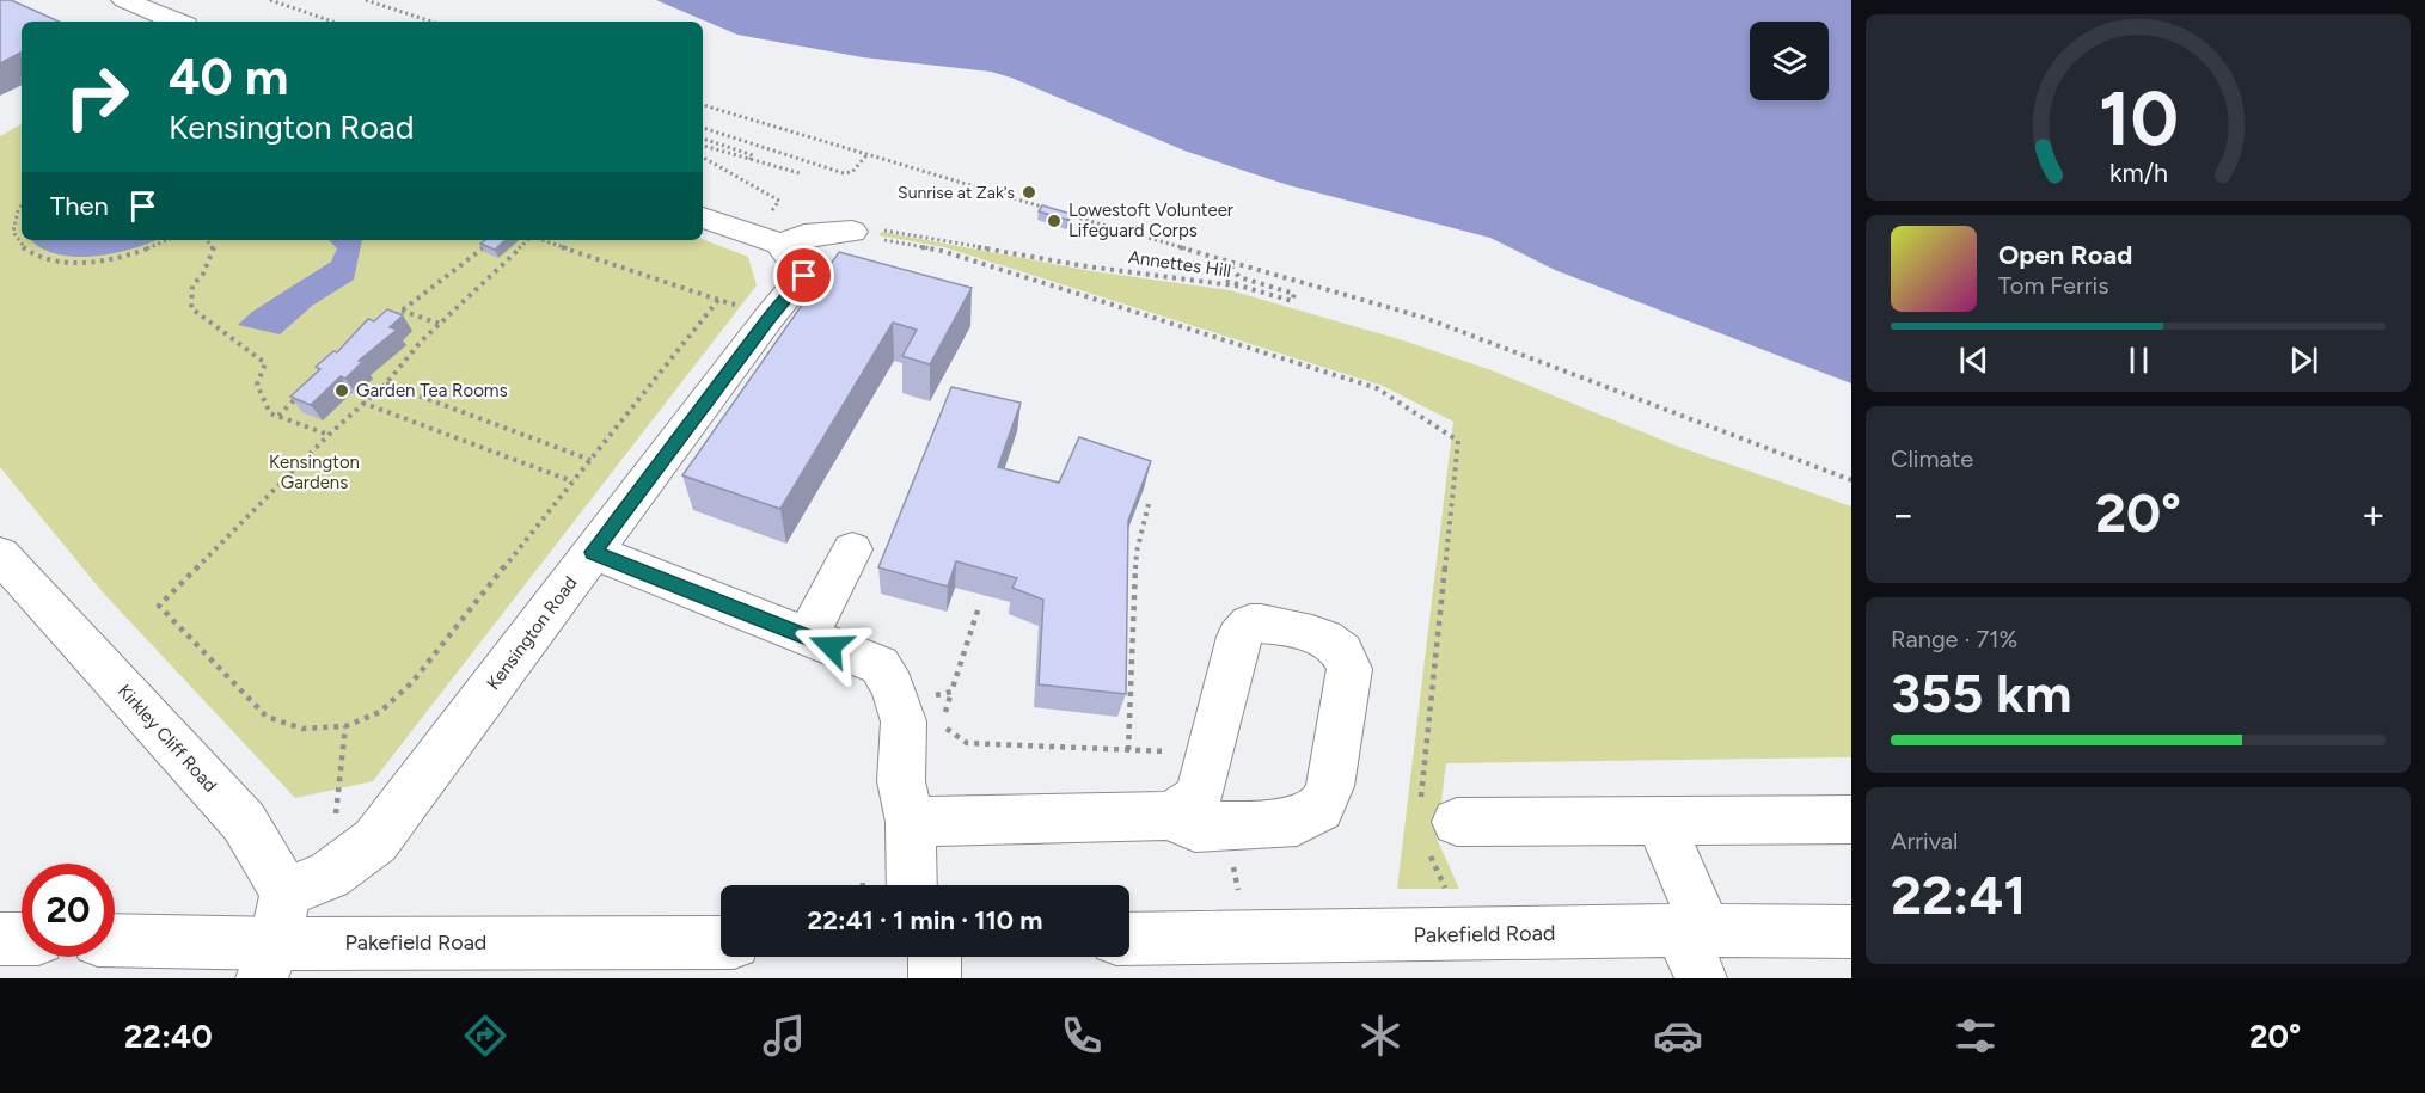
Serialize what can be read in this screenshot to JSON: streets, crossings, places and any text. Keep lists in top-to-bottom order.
{
  "streets": {
    "street": ["Kensington Road", "Kirkley Cliff Road", "Pakefield Road"],
    "path": ["Annettes Hill"]
  },
  "crossings": [
    ["Kensington Road", "Kirkley Cliff Road"]
  ],
  "parks": ["Kensington Gardens"],
  "places": ["Sunrise at Zak's", "Lowestoft Volunteer Lifeguard Corps", "Garden Tea Rooms"],
  "page": {
    "turn": ["40 m", "Kensington Road"],
    "then": "Then",
    "song": ["Open Road", "Tom Ferris"],
    "tile": [
      "Climate",
      ["Range · 71%", "355 km"],
      ["Arrival", "22:41"]
    ],
    "heat": ["−", "20°", "+"],
    "limit": "20",
    "trip": "22:41 · 1 min · 110 m",
    "tabs": ["22:40", "20°"],
    "gauge": ["10", "km/h"]
  }
}
